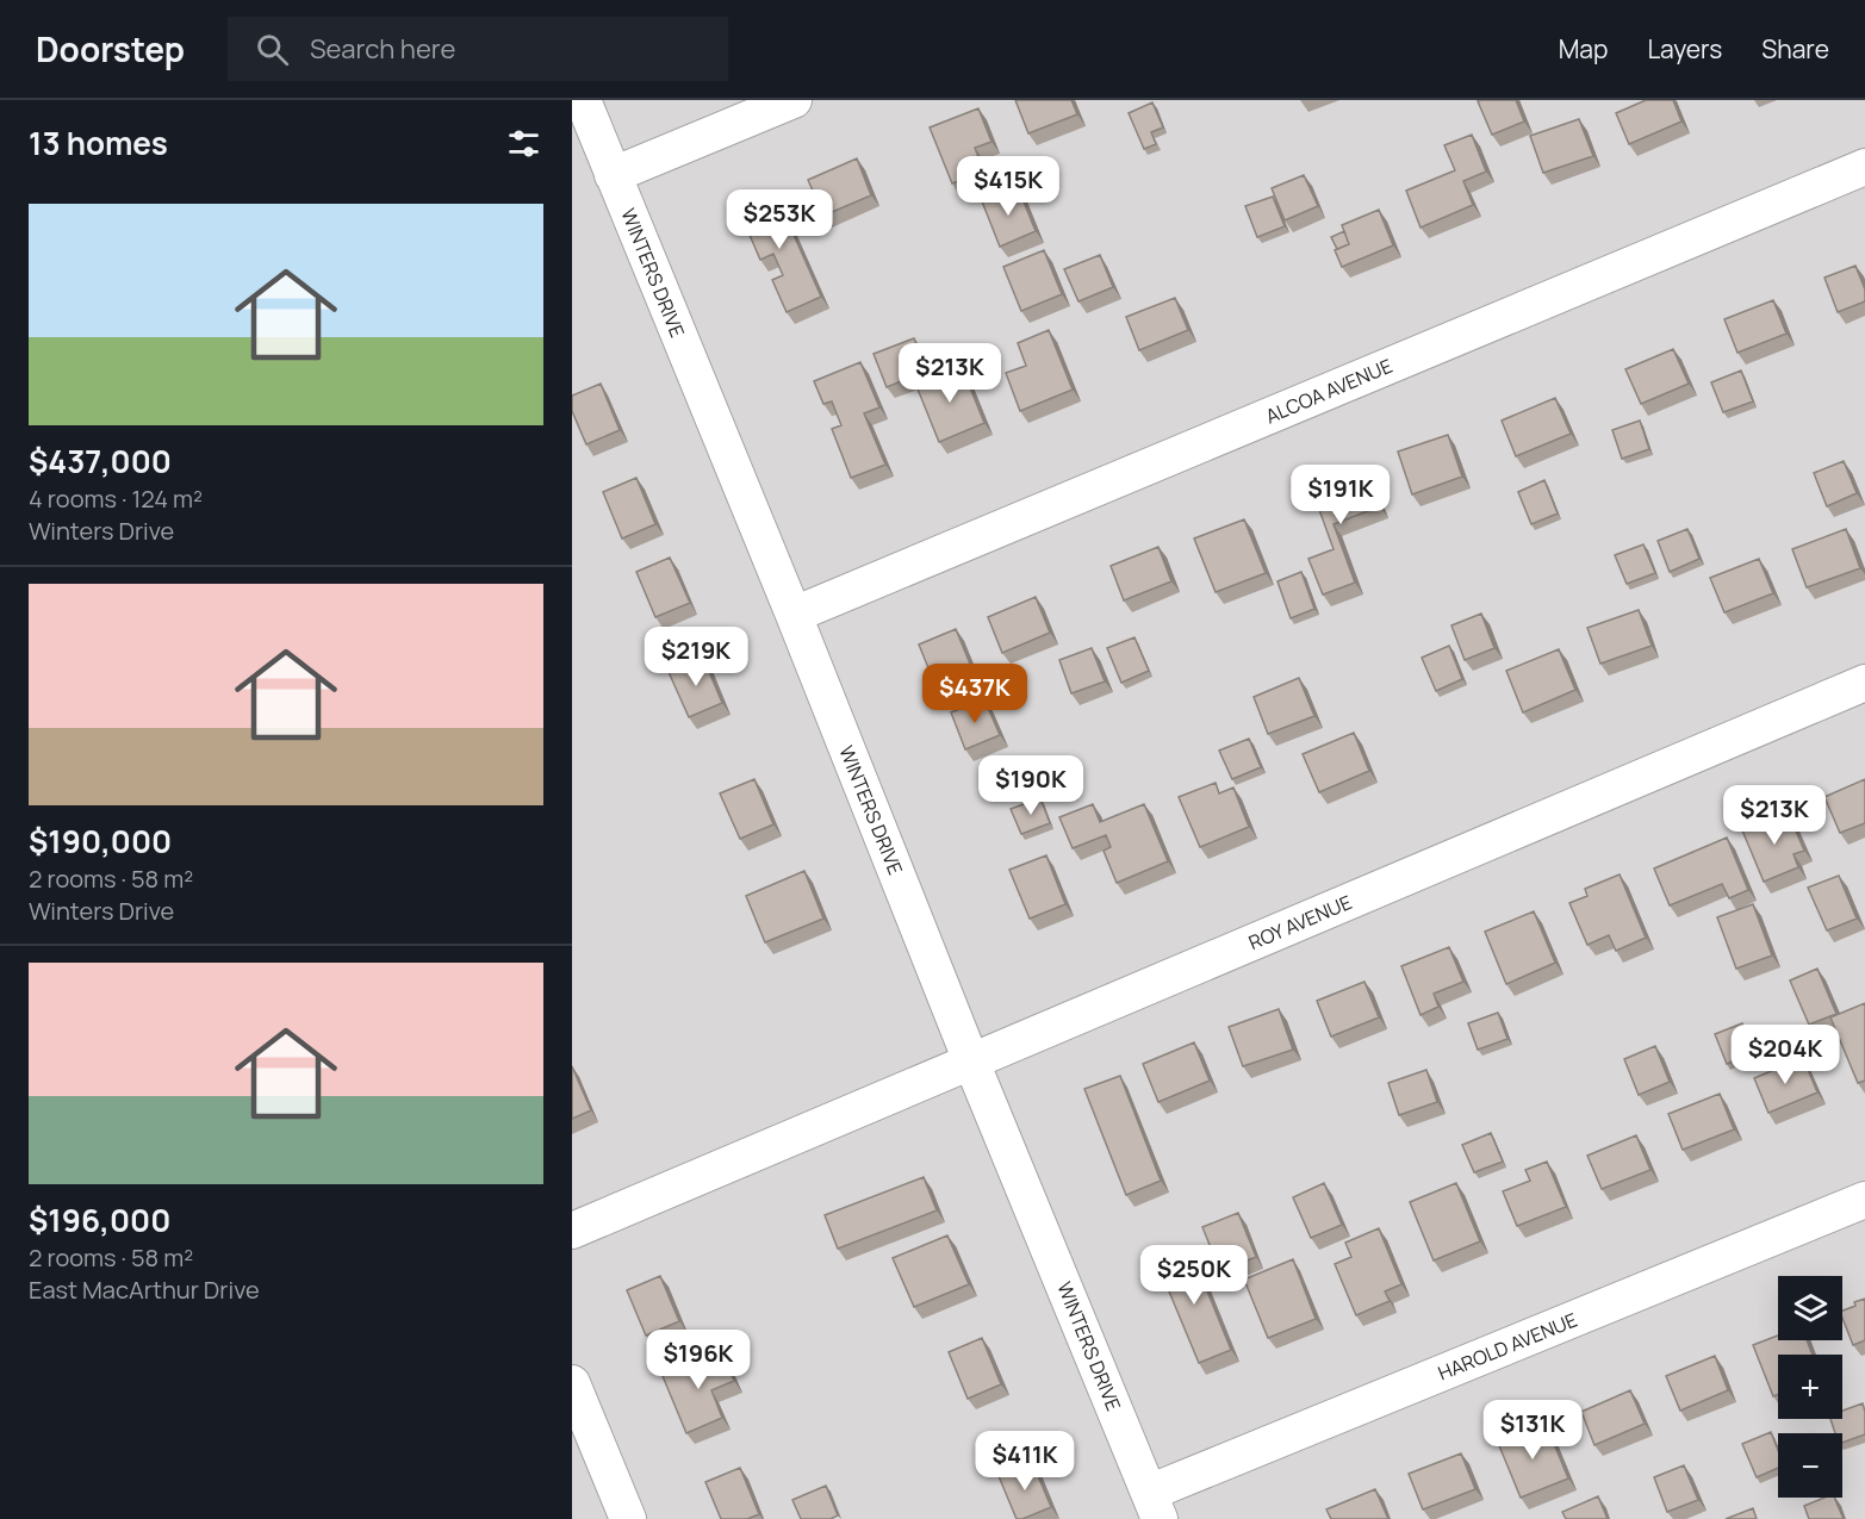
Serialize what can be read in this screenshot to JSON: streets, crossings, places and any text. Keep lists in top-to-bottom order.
{
  "streets": {
    "street": [
      "WINTERS DRIVE",
      "ALCOA AVENUE",
      "ROY AVENUE",
      "HAROLD AVENUE"
    ]
  },
  "crossings": [
    ["WINTERS DRIVE", "ALCOA AVENUE"],
    ["WINTERS DRIVE", "ROY AVENUE"],
    ["WINTERS DRIVE", "HAROLD AVENUE"]
  ],
  "page": {
    "header": "Doorstep",
    "search": "Search here",
    "nav": ["Map", "Layers", "Share"],
    "heading": "13 homes",
    "price": [
      "$415K",
      "$253K",
      "$213K",
      "$191K",
      "$219K",
      "$437K",
      "$190K",
      "$213K",
      "$204K",
      "$250K",
      "$196K",
      "$131K",
      "$411K"
    ],
    "list": [
      {
        "name": "$437,000",
        "note": "4 rooms · 124 m² · Winters Drive"
      },
      {
        "name": "$190,000",
        "note": "2 rooms · 58 m² · Winters Drive"
      },
      {
        "name": "$196,000",
        "note": "2 rooms · 58 m² · East MacArthur Drive"
      }
    ],
    "map_buttons": ["+", "−"]
  }
}
